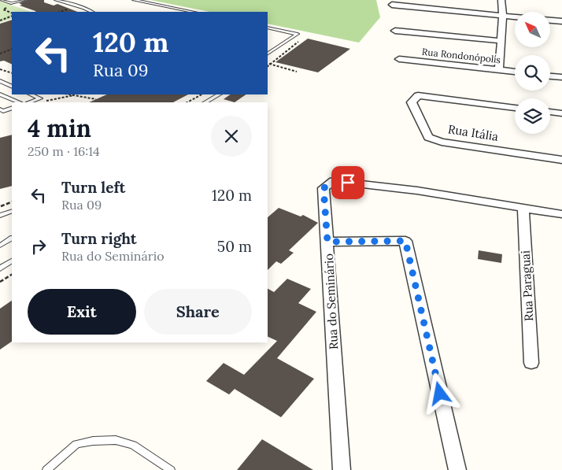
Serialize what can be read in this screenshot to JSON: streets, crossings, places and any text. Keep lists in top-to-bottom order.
{
  "streets": {
    "street": [
      "Rua Rondonópolis",
      "Rua Itália",
      "Rua Paraguai",
      "Rua do Seminário"
    ]
  },
  "crossings": [
    ["Rua Paraguai", "Rua do Seminário"]
  ],
  "north": "top left",
  "page": {
    "turn": ["120 m", "Rua 09"],
    "heading": ["4 min", "250 m · 16:14"],
    "list": [
      {
        "name": "Turn left",
        "note": "Rua 09",
        "value": "120 m"
      },
      {
        "name": "Turn right",
        "note": "Rua do Seminário",
        "value": "50 m"
      }
    ],
    "buttons": ["Exit", "Share"]
  }
}
